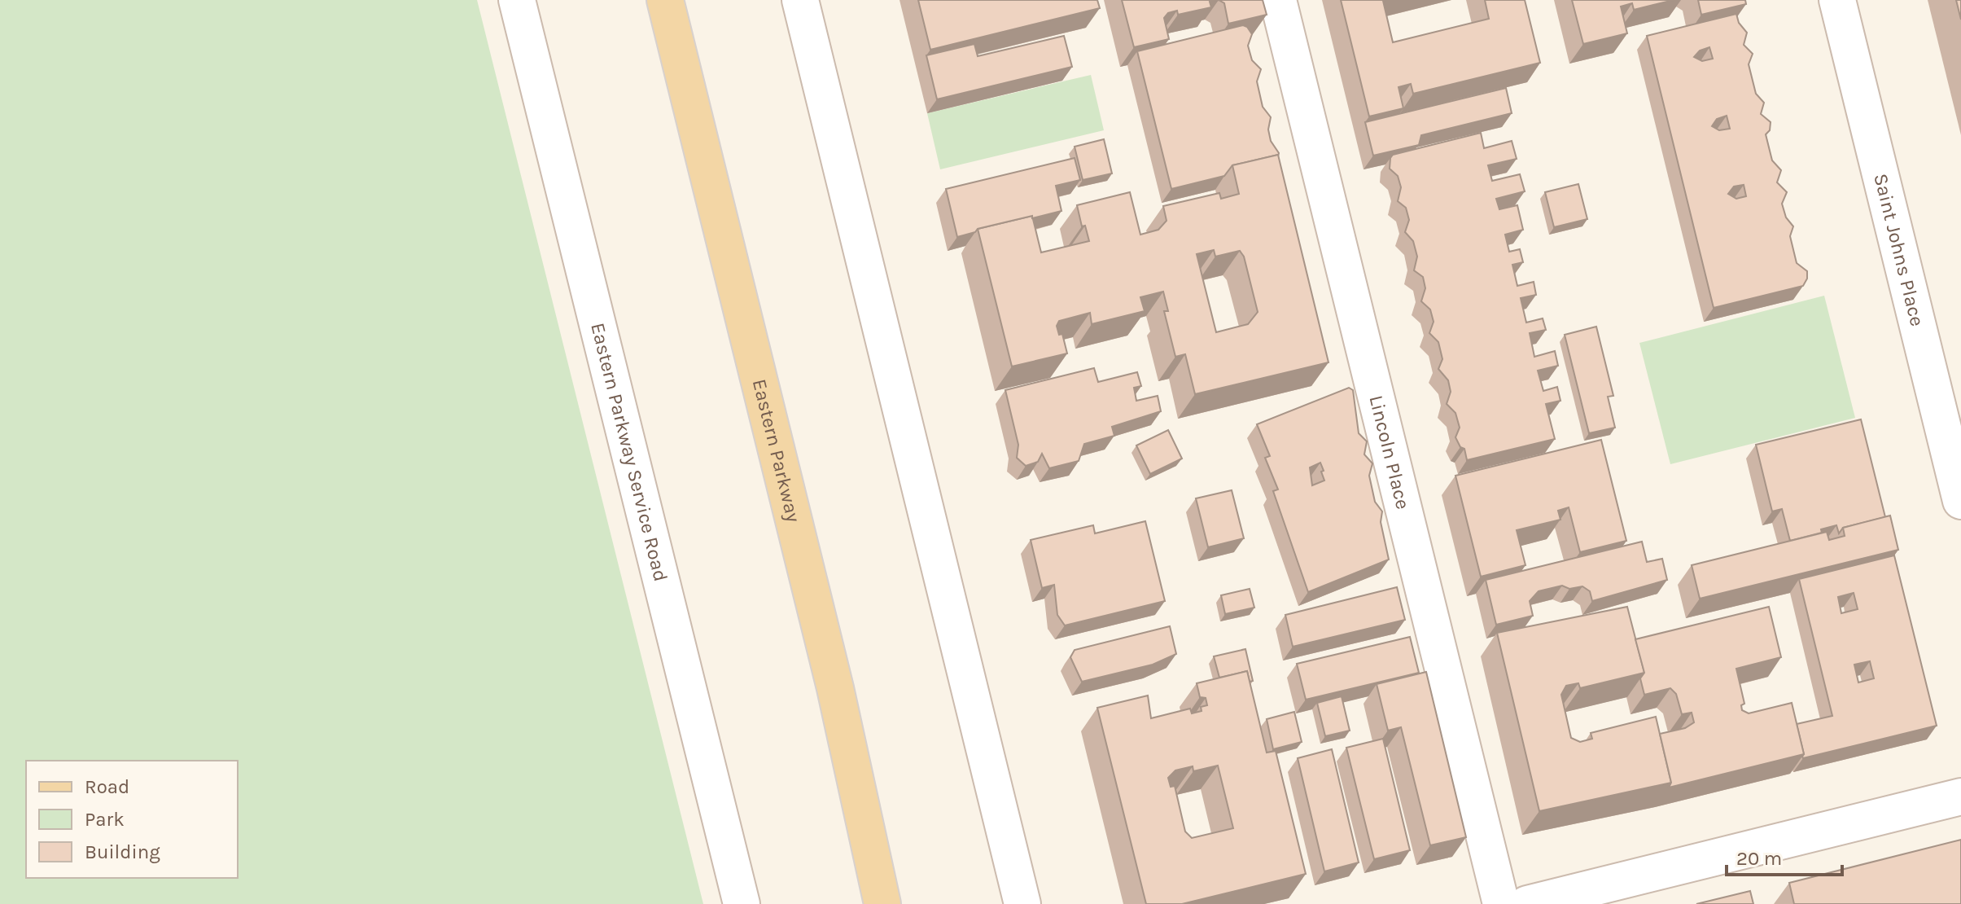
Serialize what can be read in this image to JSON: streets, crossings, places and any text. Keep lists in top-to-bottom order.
{
  "streets": {
    "main road": ["Eastern Parkway"],
    "street": ["Saint Johns Place", "Eastern Parkway Service Road", "Lincoln Place"]
  },
  "legend": ["Road", "Park", "Building"],
  "scale_bar": "20 m"
}
